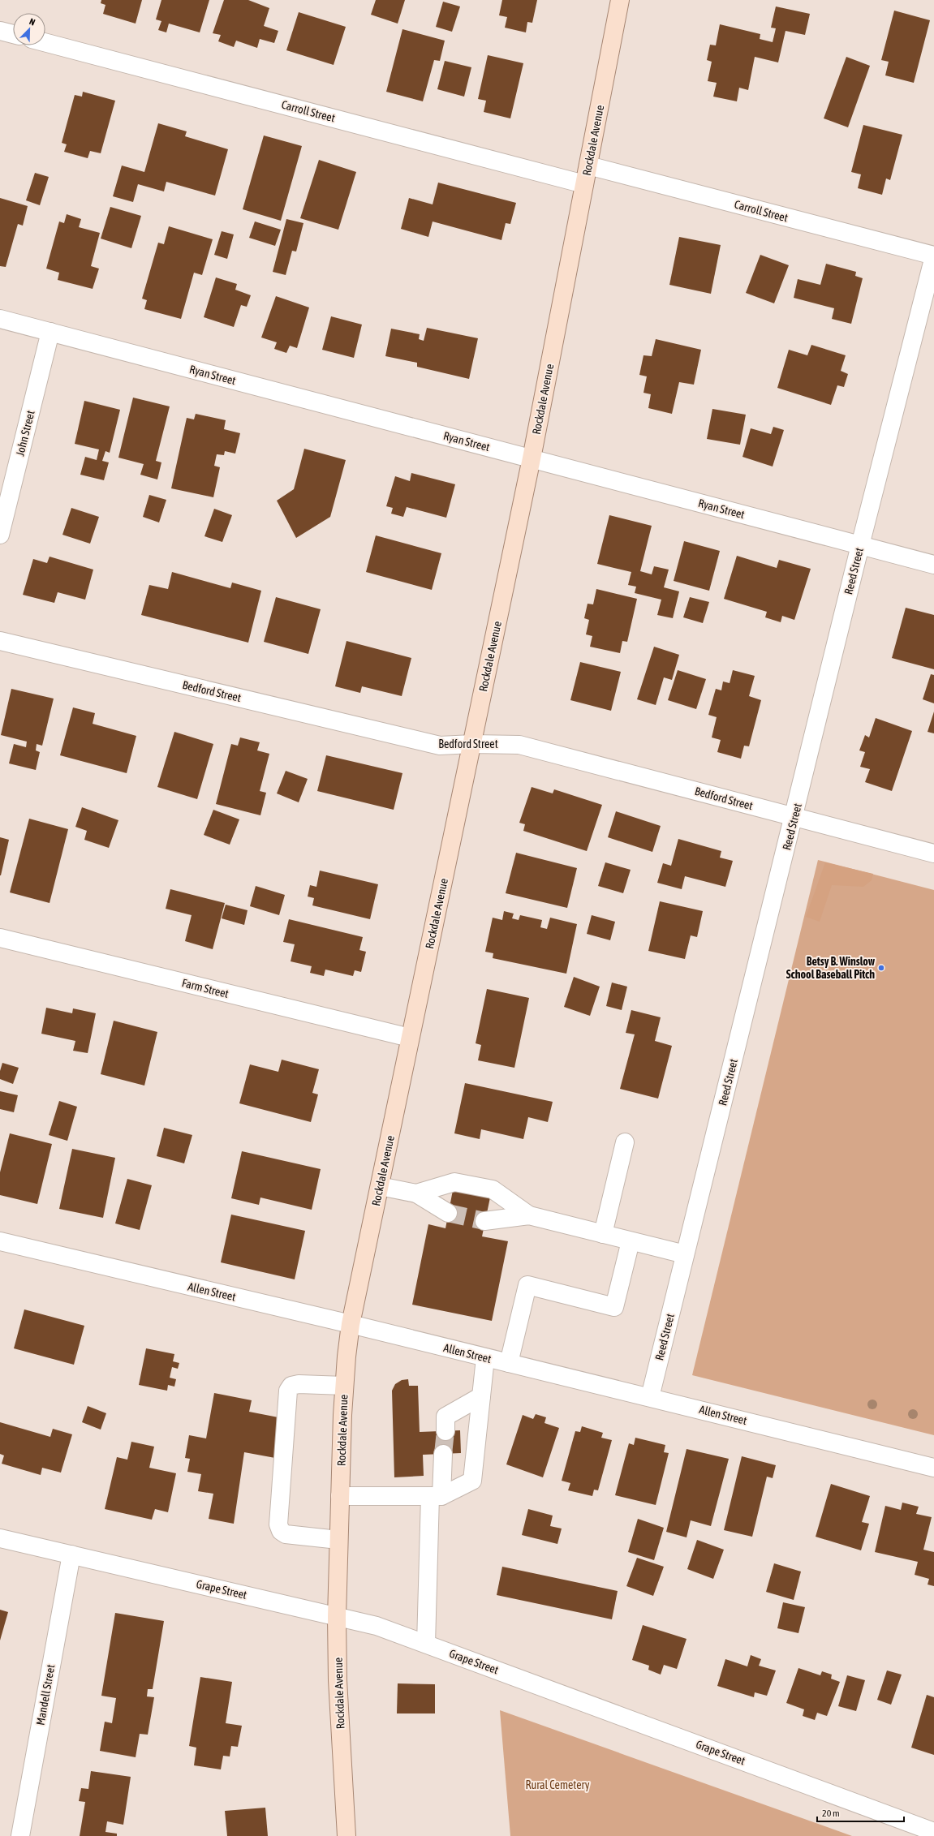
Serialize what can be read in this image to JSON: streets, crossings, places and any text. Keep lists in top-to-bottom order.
{
  "streets": {
    "main road": ["Rockdale Avenue"],
    "street": [
      "Carroll Street",
      "Ryan Street",
      "John Street",
      "Reed Street",
      "Bedford Street",
      "Farm Street",
      "Allen Street",
      "Grape Street",
      "Mandell Street"
    ]
  },
  "crossings": [
    ["Carroll Street", "Rockdale Avenue"],
    ["Carroll Street", "Reed Street"],
    ["Rockdale Avenue", "Ryan Street"],
    ["Rockdale Avenue", "Bedford Street"],
    ["Rockdale Avenue", "Farm Street"],
    ["Rockdale Avenue", "Allen Street"],
    ["Rockdale Avenue", "Grape Street"],
    ["Ryan Street", "John Street"],
    ["Ryan Street", "Reed Street"],
    ["Reed Street", "Bedford Street"],
    ["Reed Street", "Allen Street"],
    ["Grape Street", "Mandell Street"]
  ],
  "parks": ["Rural Cemetery"],
  "places": ["Betsy B. Winslow School Baseball Pitch"],
  "scale_bar": "20 m",
  "north": "top right"
}
